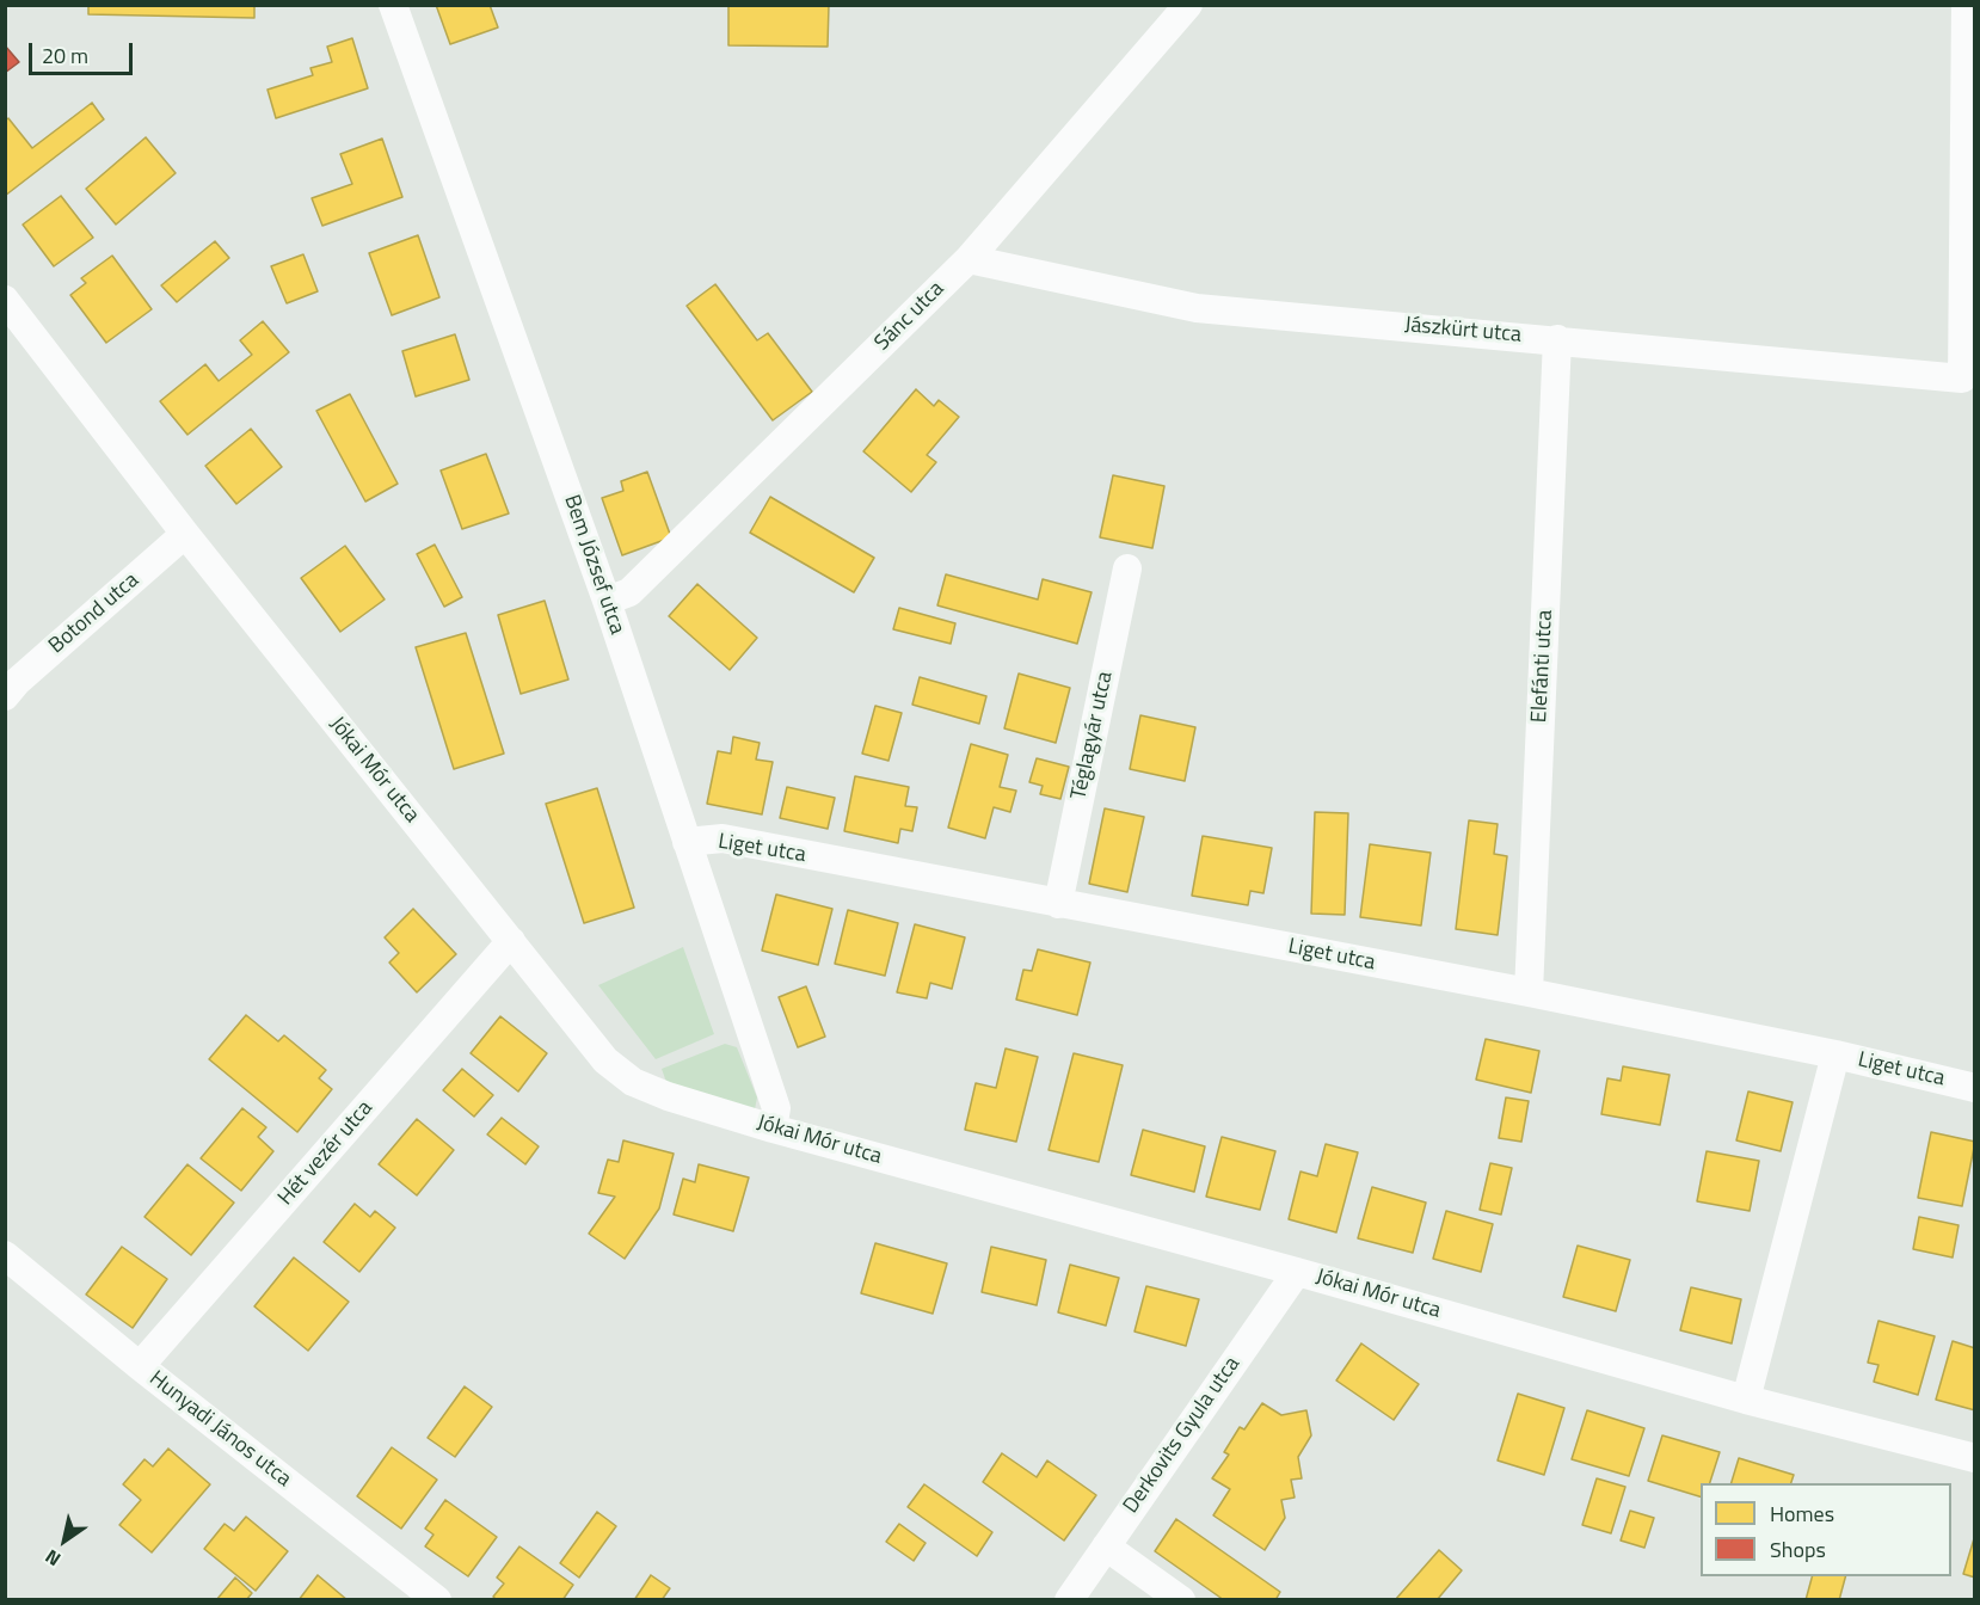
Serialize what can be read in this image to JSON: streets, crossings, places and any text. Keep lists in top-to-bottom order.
{
  "streets": {
    "street": [
      "Sánc utca",
      "Jászkürt utca",
      "Bem József utca",
      "Botond utca",
      "Elefánti utca",
      "Téglagyár utca",
      "Jókai Mór utca",
      "Liget utca",
      "Hét vezér utca",
      "Hunyadi János utca",
      "Derkovits Gyula utca"
    ]
  },
  "crossings": [
    ["Sánc utca", "Jászkürt utca"],
    ["Sánc utca", "Bem József utca"],
    ["Jászkürt utca", "Elefánti utca"],
    ["Bem József utca", "Jókai Mór utca"],
    ["Bem József utca", "Liget utca"],
    ["Botond utca", "Jókai Mór utca"],
    ["Elefánti utca", "Liget utca"],
    ["Téglagyár utca", "Liget utca"],
    ["Jókai Mór utca", "Hét vezér utca"],
    ["Jókai Mór utca", "Derkovits Gyula utca"],
    ["Hét vezér utca", "Hunyadi János utca"]
  ],
  "legend": ["Homes", "Shops"],
  "scale_bar": "20 m",
  "north": "bottom left"
}
